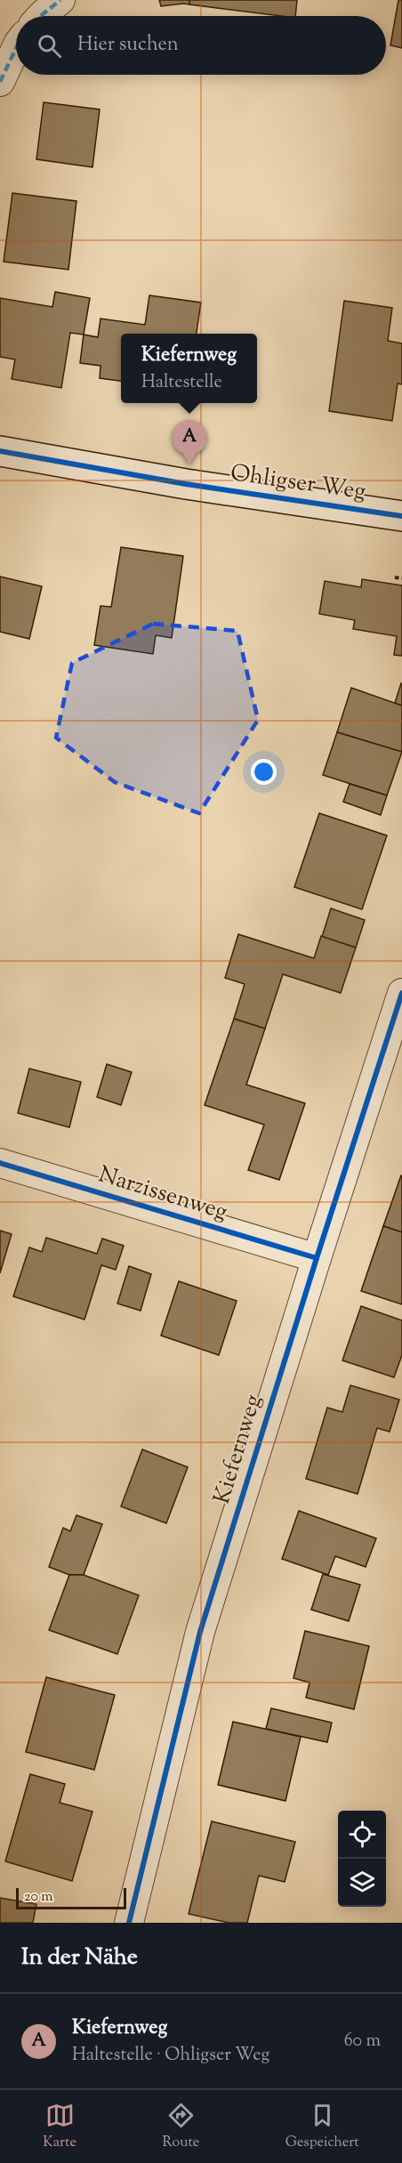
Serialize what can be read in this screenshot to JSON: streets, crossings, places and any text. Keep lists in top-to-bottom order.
{
  "streets": {
    "street": ["Ohligser Weg", "Narzissenweg", "Kiefernweg"]
  },
  "crossings": [
    ["Narzissenweg", "Kiefernweg"]
  ],
  "scale_bar": "20 m",
  "page": {
    "search": "Hier suchen",
    "popup": ["Kiefernweg", "Haltestelle"],
    "pins": "A",
    "scale": "20 m",
    "heading": "In der Nähe",
    "list": [
      {
        "mark": "A",
        "name": "Kiefernweg",
        "note": "Haltestelle · Ohligser Weg",
        "value": "60 m"
      }
    ],
    "nav": ["Karte", "Route", "Gespeichert"]
  }
}
